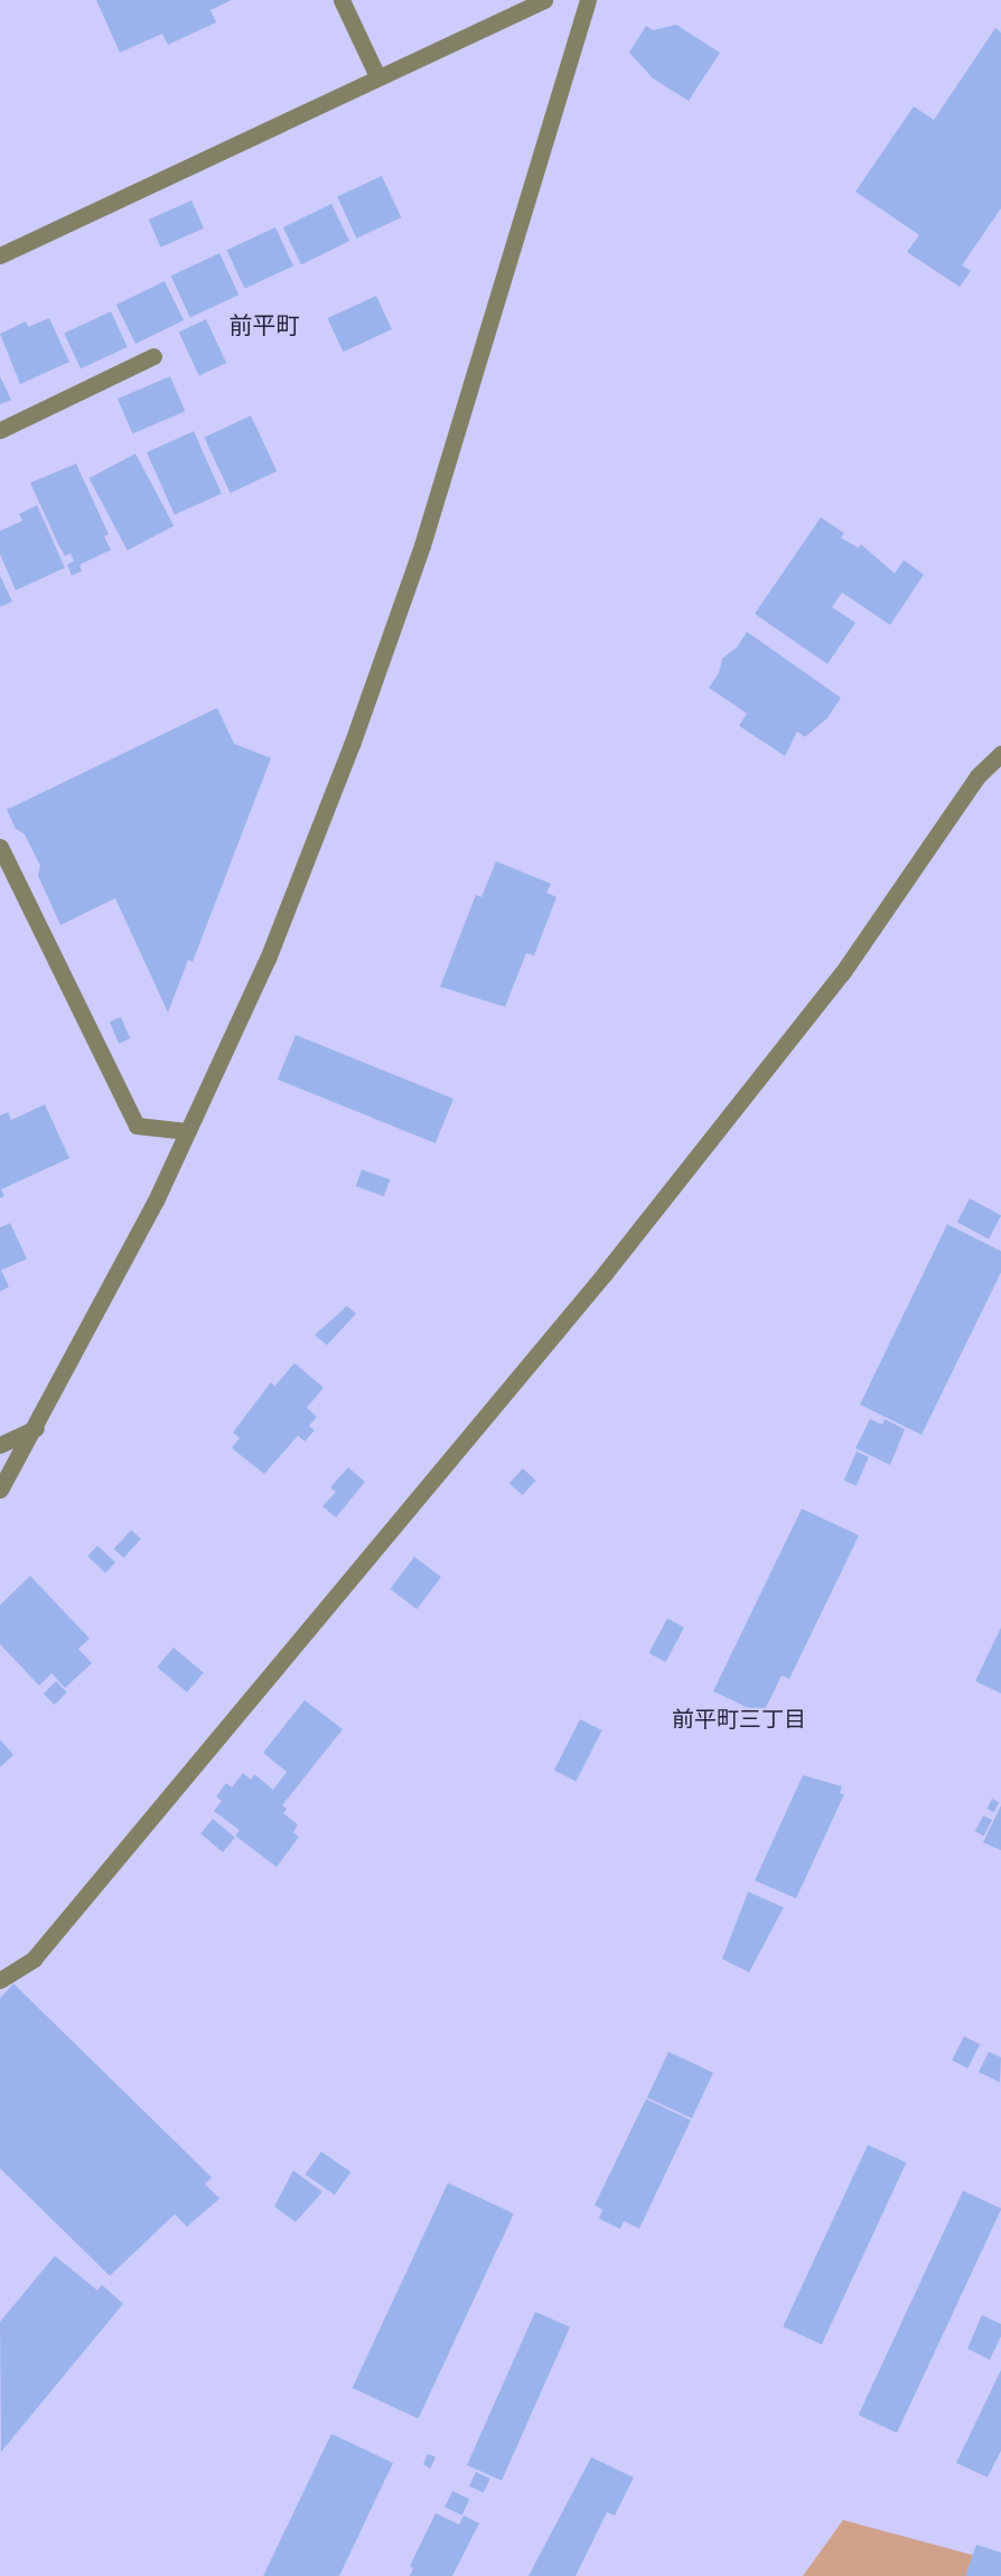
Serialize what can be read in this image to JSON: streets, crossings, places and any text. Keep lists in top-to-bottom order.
{
  "districts": ["前平町", "前平町三丁目"]
}
